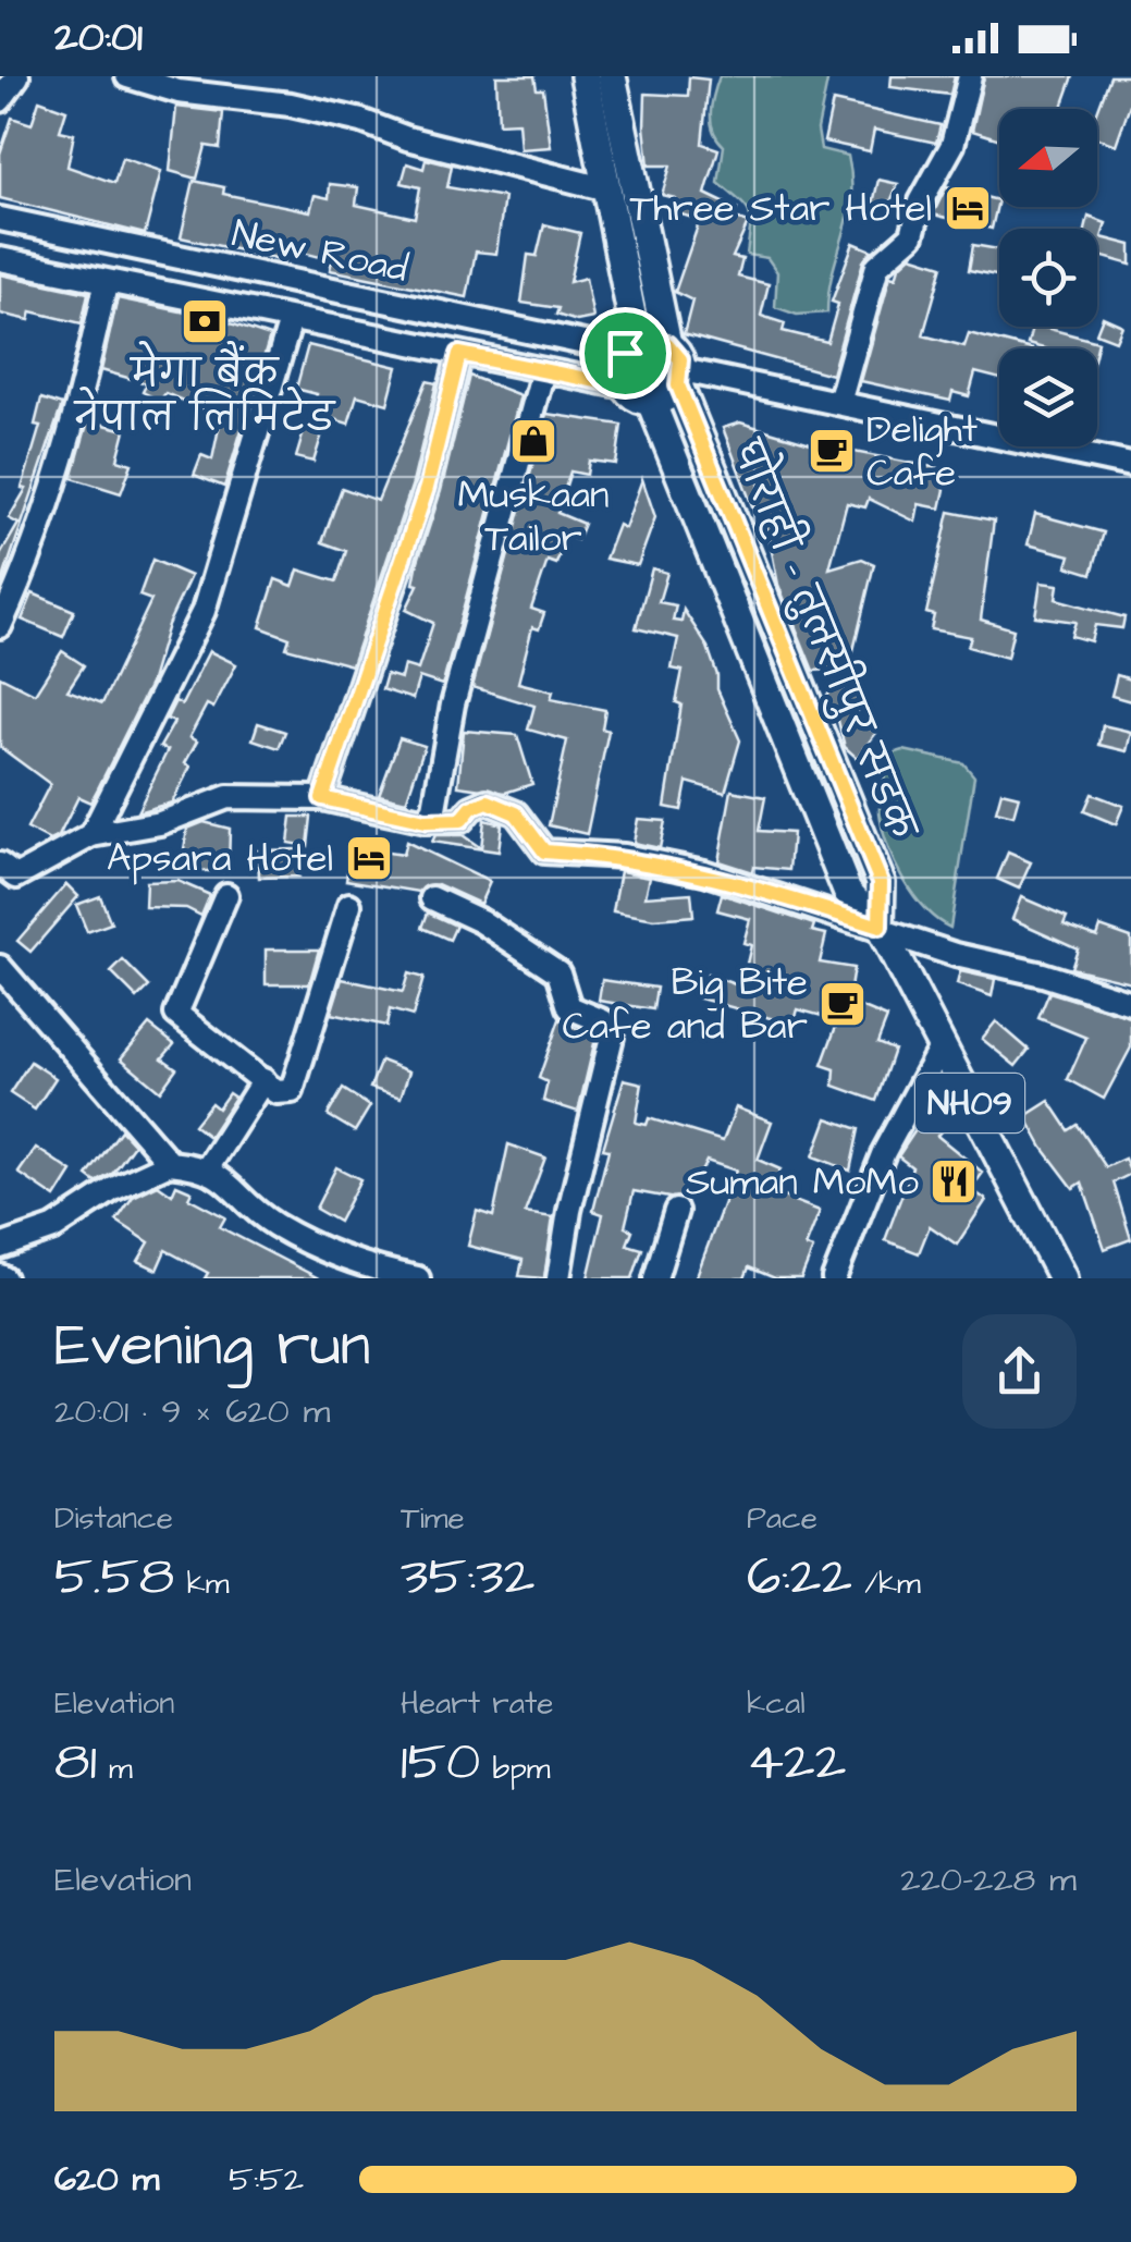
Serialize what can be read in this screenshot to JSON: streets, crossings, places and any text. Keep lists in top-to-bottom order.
{
  "streets": {
    "main road": ["घोराही - तुलसीपुर सडक", "NH09"],
    "street": ["New Road"]
  },
  "crossings": [
    ["New Road", "घोराही - तुलसीपुर सडक"],
    ["New Road", "NH09"],
    ["घोराही - तुलसीपुर सडक", "NH09"]
  ],
  "places": {
    "hotel": ["Three Star Hotel", "Apsara Hotel"],
    "bank": ["मेगा बैंक नेपाल लिमिटेड"],
    "shop": ["Muskaan Tailor"],
    "cafe": ["Delight Cafe", "Big Bite Cafe and Bar"],
    "restaurant": ["Suman MoMo"]
  },
  "north": "left",
  "page": {
    "status": "20:01",
    "heading": ["Evening run", "20:01 · 9 × 620 m"],
    "stats": [
      ["Distance", "5.58 km"],
      ["Time", "35:32"],
      ["Pace", "6:22 /km"],
      ["Elevation", "81 m"],
      ["Heart rate", "150 bpm"],
      ["kcal", "422"]
    ],
    "chart": ["Elevation", "220–228 m"],
    "list": [
      {
        "name": "620 m",
        "note": "5:52"
      }
    ]
  }
}
